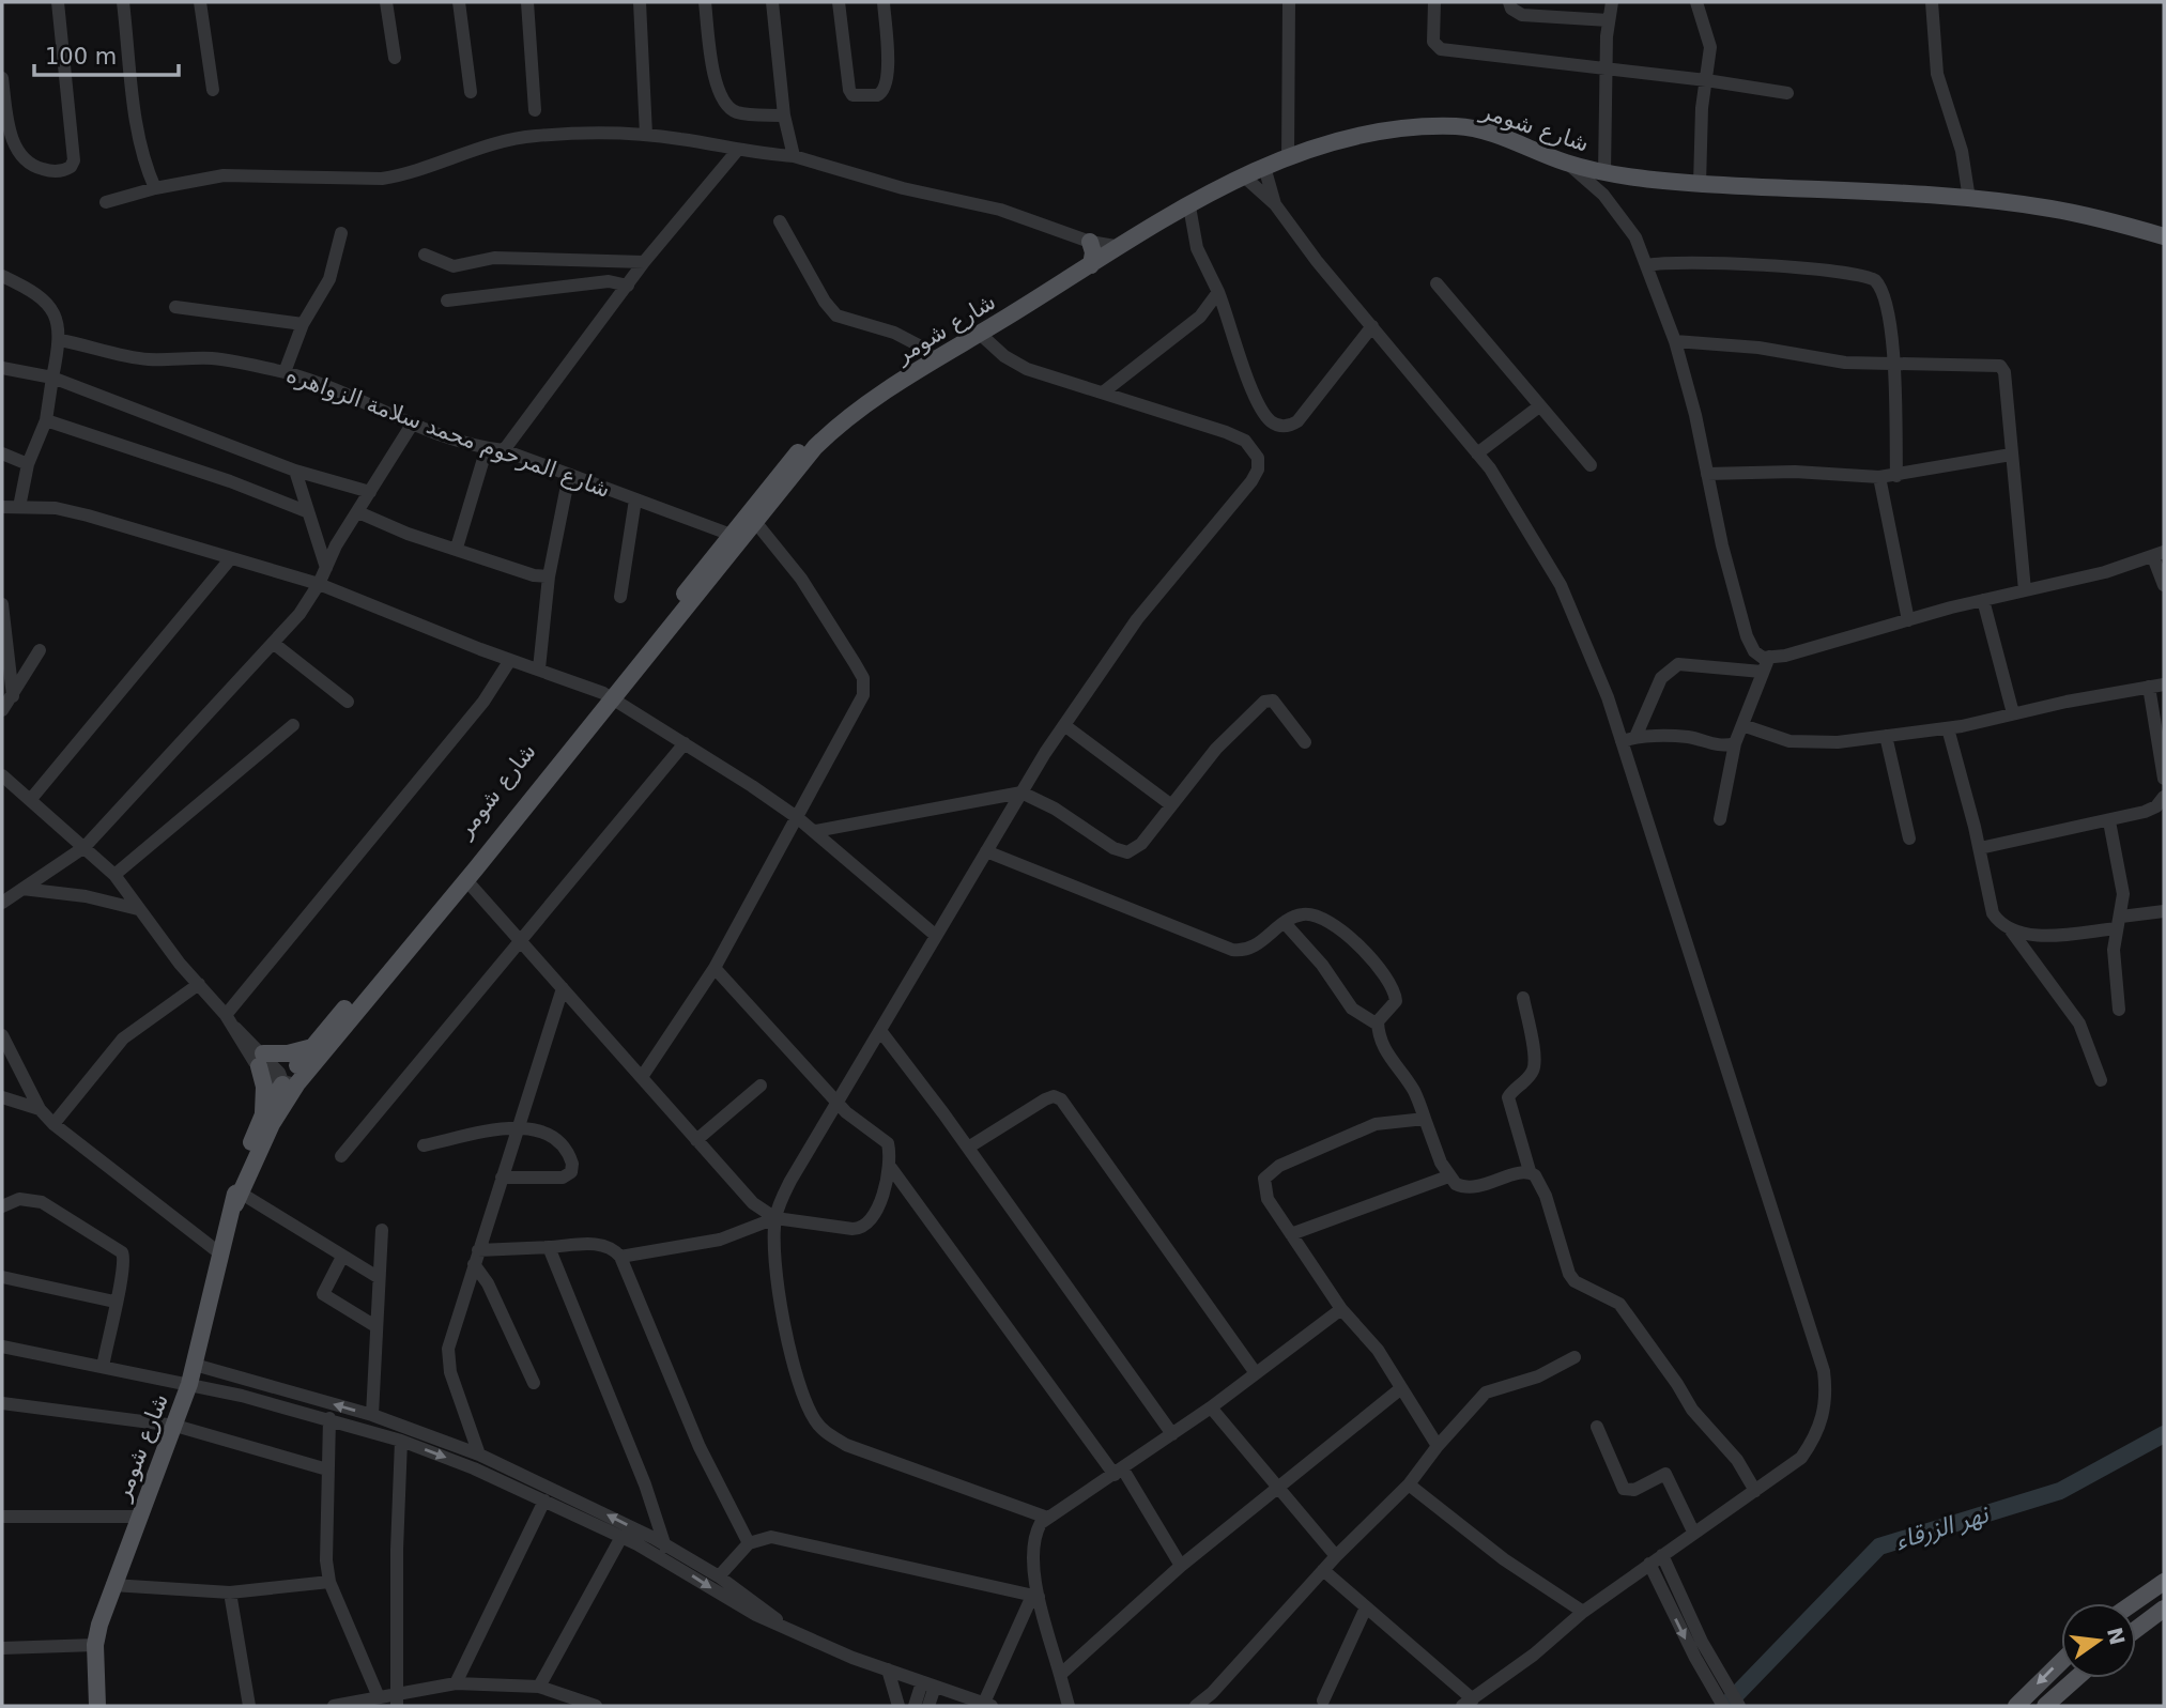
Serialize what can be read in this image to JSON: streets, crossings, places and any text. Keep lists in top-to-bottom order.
{
  "streets": {
    "main road": ["شارع شومر"],
    "street": ["شارع المرحوم محمد سلامة الزواهره"]
  },
  "crossings": [
    ["شارع شومر", "شارع المرحوم محمد سلامة الزواهره"]
  ],
  "water": ["نهر الزرقاء"],
  "scale_bar": "100 m",
  "north": "right"
}
